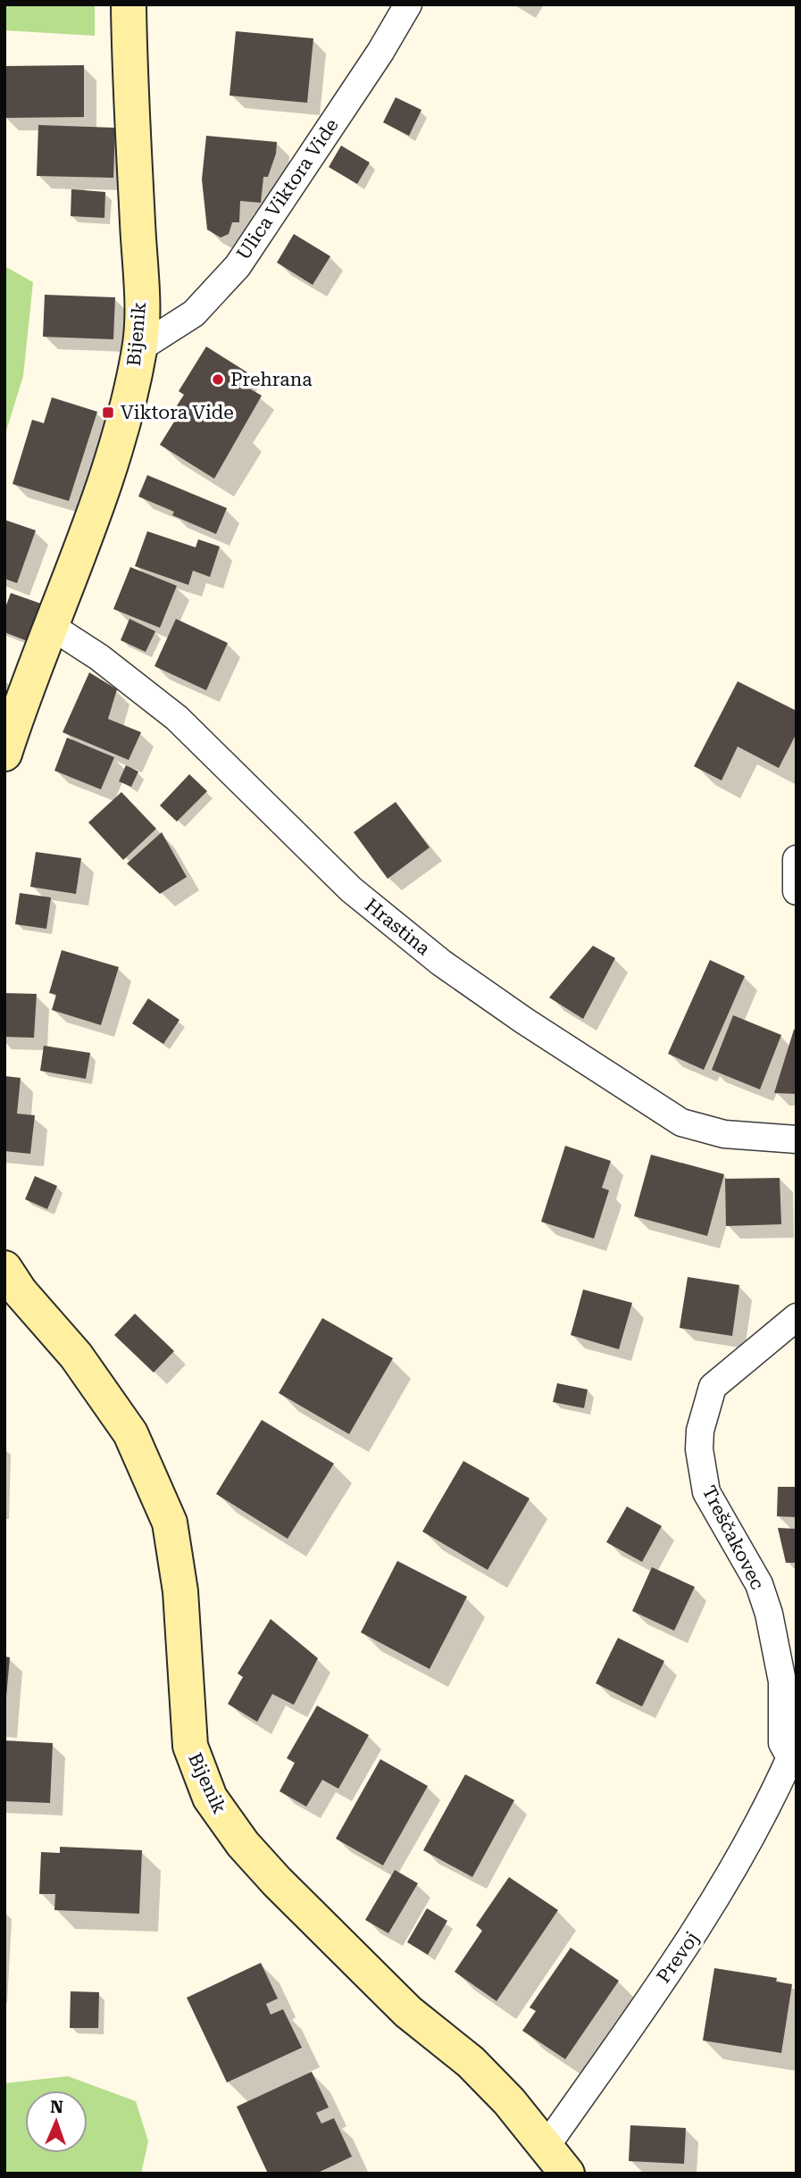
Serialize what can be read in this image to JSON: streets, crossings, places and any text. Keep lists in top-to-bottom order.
{
  "streets": {
    "main road": ["Bijenik"],
    "street": [
      "Ulica Viktora Vide",
      "Hrastina",
      "Treščakovec",
      "Prevoj"
    ]
  },
  "crossings": [
    ["Ulica Viktora Vide", "Bijenik"],
    ["Bijenik", "Hrastina"],
    ["Bijenik", "Prevoj"],
    ["Treščakovec", "Prevoj"]
  ],
  "places": {
    "other": ["Prehrana"],
    "transit": ["Viktora Vide"]
  },
  "north": "top"
}
